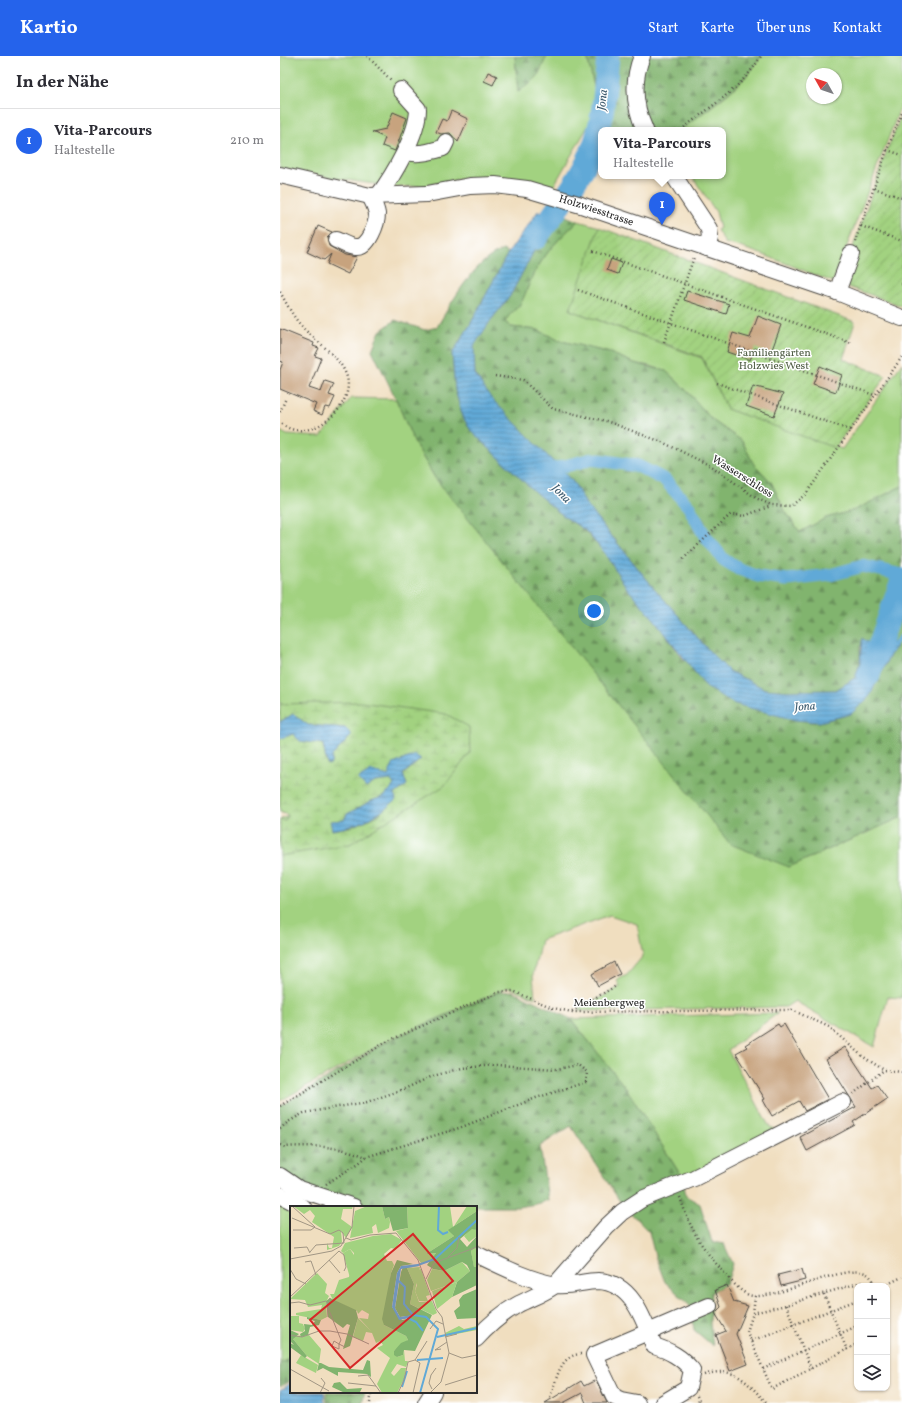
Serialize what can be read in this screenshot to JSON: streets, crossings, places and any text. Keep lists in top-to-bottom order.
{
  "streets": {
    "street": ["Holzwiesstrasse"],
    "path": ["Wasserschloss", "Meienbergweg"]
  },
  "water": ["Jona"],
  "parks": ["Familiengärten Holzwies West"],
  "north": "top left",
  "page": {
    "header": "Kartio",
    "nav": [
      "Start",
      "Karte",
      "Über uns",
      "Kontakt"
    ],
    "heading": "In der Nähe",
    "list": [
      {
        "mark": "1",
        "name": "Vita-Parcours",
        "note": "Haltestelle",
        "value": "210 m"
      }
    ],
    "popup": ["Vita-Parcours", "Haltestelle"],
    "pins": "1",
    "map_buttons": ["+", "−"]
  }
}
